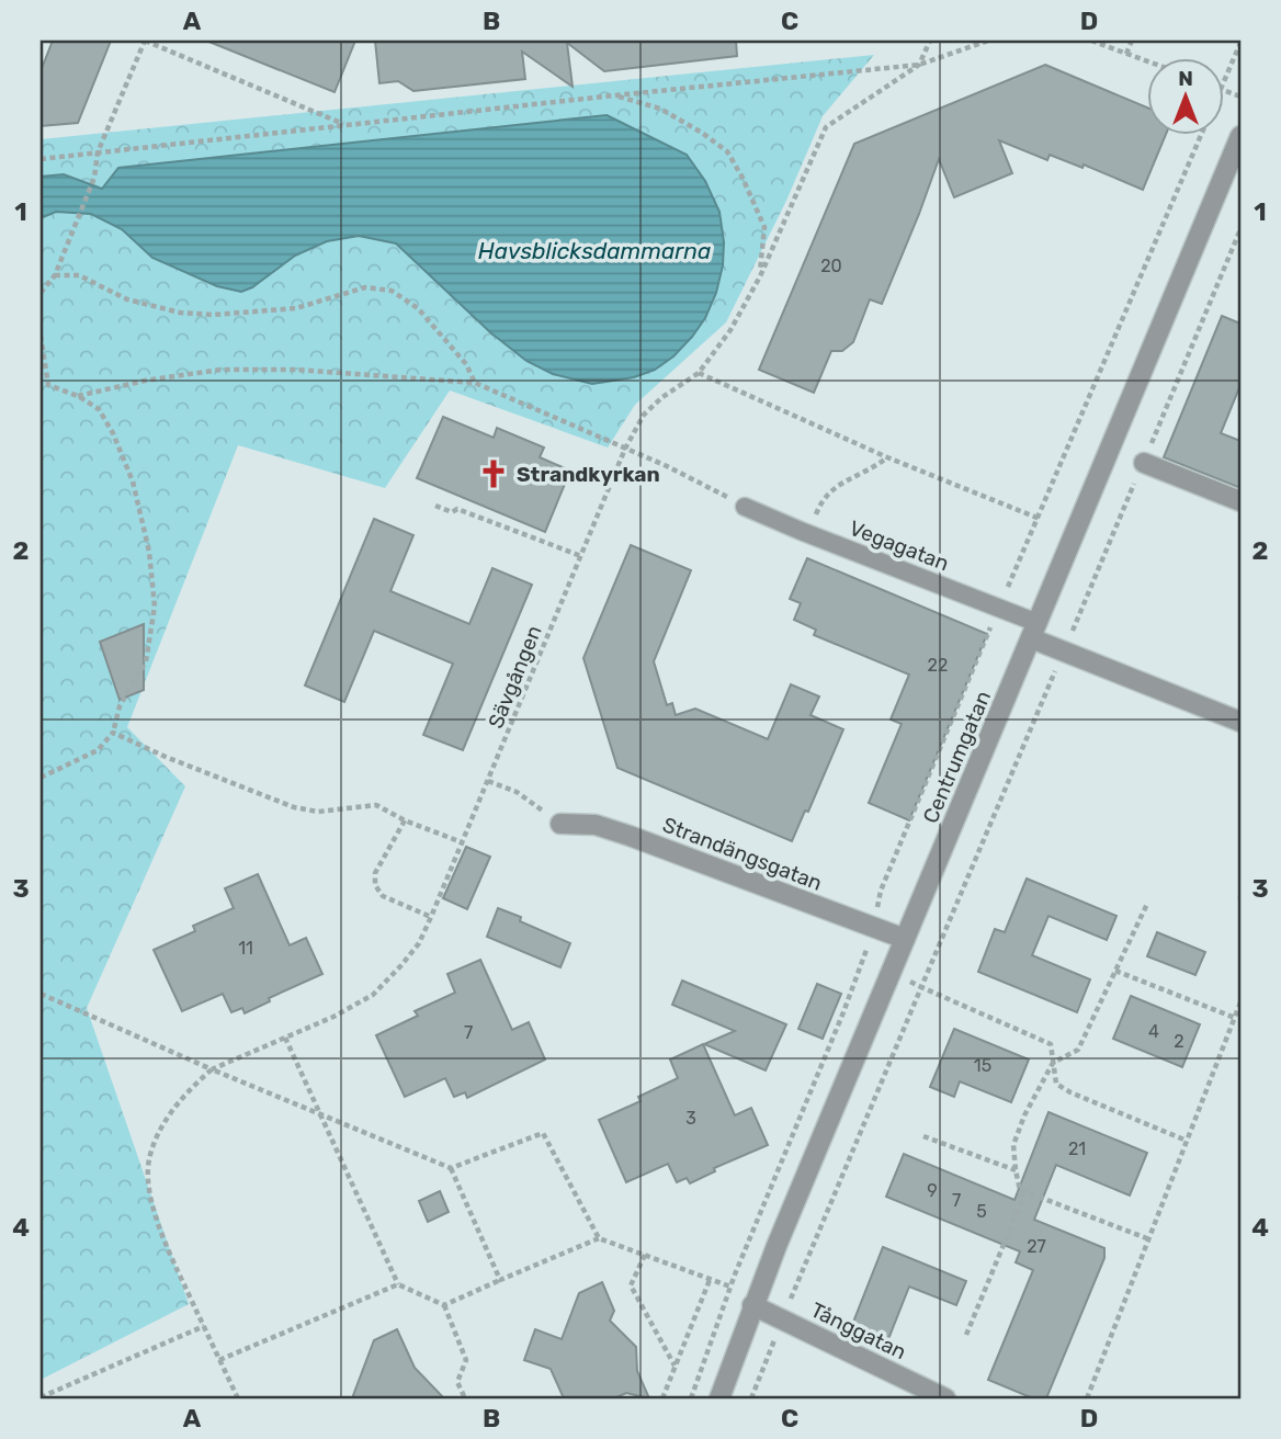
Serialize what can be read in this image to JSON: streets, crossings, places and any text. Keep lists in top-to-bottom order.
{
  "streets": {
    "street": [
      "Vegagatan",
      "Centrumgatan",
      "Strandängsgatan",
      "Tånggatan"
    ],
    "path": ["Sävgången"]
  },
  "crossings": [
    ["Vegagatan", "Centrumgatan"],
    ["Centrumgatan", "Strandängsgatan"],
    ["Centrumgatan", "Tånggatan"]
  ],
  "water": ["Havsblicksdammarna"],
  "places": {
    "church": ["Strandkyrkan"]
  },
  "house_numbers": [
    "20",
    "22",
    "11",
    "4",
    "7",
    "2",
    "15",
    "3",
    "21",
    "9",
    "7",
    "5",
    "27"
  ],
  "north": "top",
  "grid": {
    "columns": [
      "A",
      "B",
      "C",
      "D"
    ],
    "rows": [
      "1",
      "2",
      "3",
      "4"
    ]
  }
}
